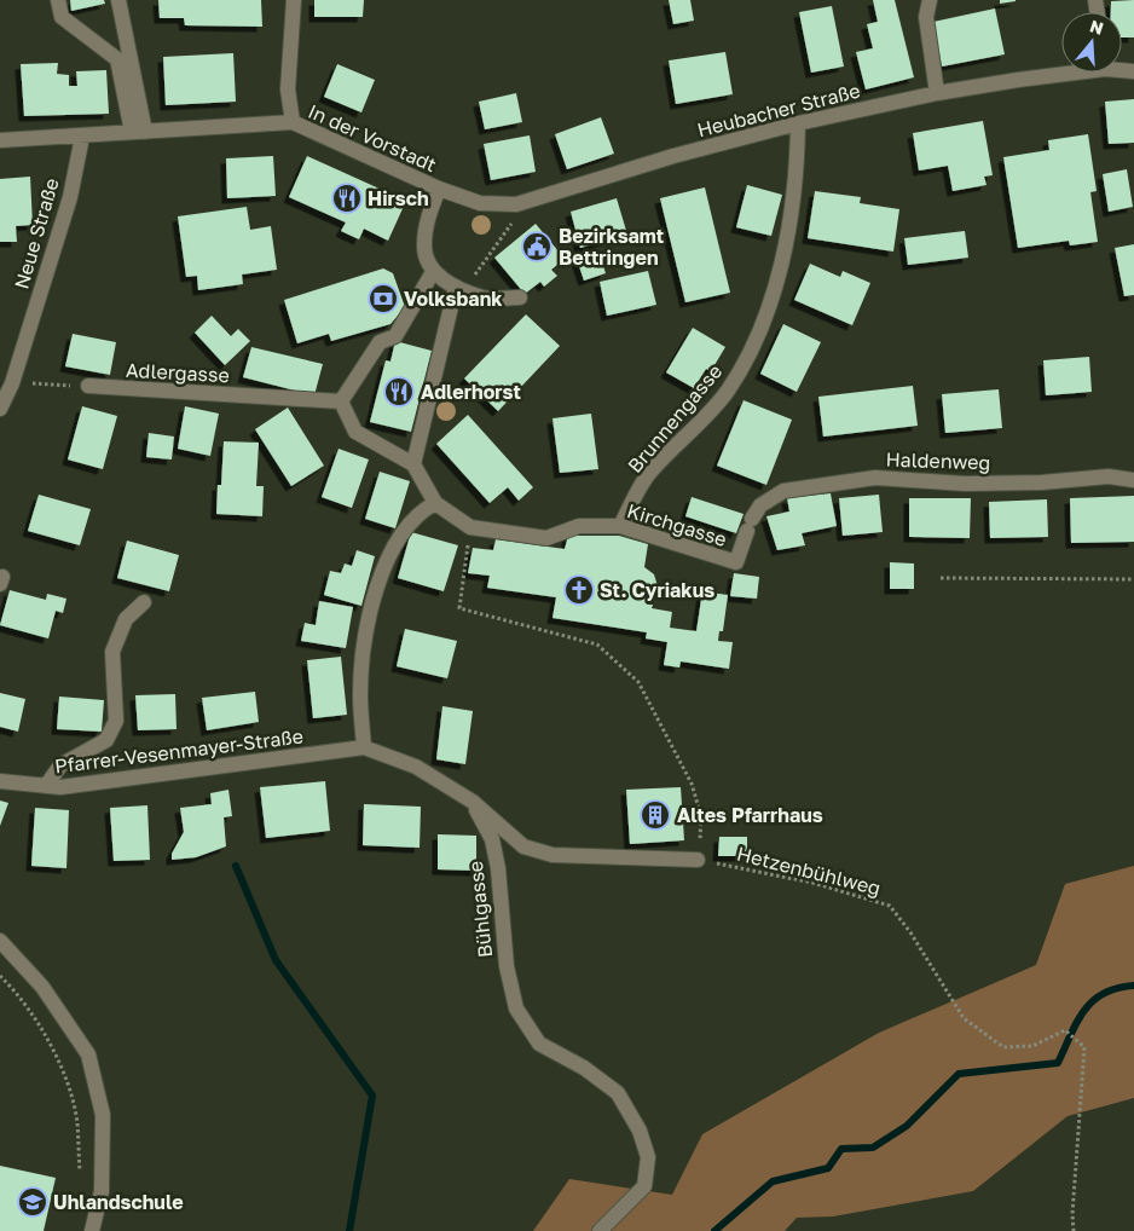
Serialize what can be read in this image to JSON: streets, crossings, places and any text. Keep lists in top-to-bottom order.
{
  "streets": {
    "street": [
      "Heubacher Straße",
      "In der Vorstadt",
      "Neue Straße",
      "Adlergasse",
      "Brunnengasse",
      "Haldenweg",
      "Kirchgasse",
      "Pfarrer-Vesenmayer-Straße",
      "Bühlgasse"
    ],
    "path": ["Hetzenbühlweg"]
  },
  "crossings": [
    ["Heubacher Straße", "In der Vorstadt"],
    ["Heubacher Straße", "Brunnengasse"],
    ["In der Vorstadt", "Neue Straße"],
    ["Brunnengasse", "Kirchgasse"],
    ["Haldenweg", "Kirchgasse"]
  ],
  "places": {
    "restaurant": ["Hirsch", "Adlerhorst"],
    "public building": ["Bezirksamt Bettringen"],
    "bank": ["Volksbank"],
    "church": ["St. Cyriakus"],
    "building": ["Altes Pfarrhaus"],
    "school or university": ["Uhlandschule"]
  },
  "north": "top"
}
